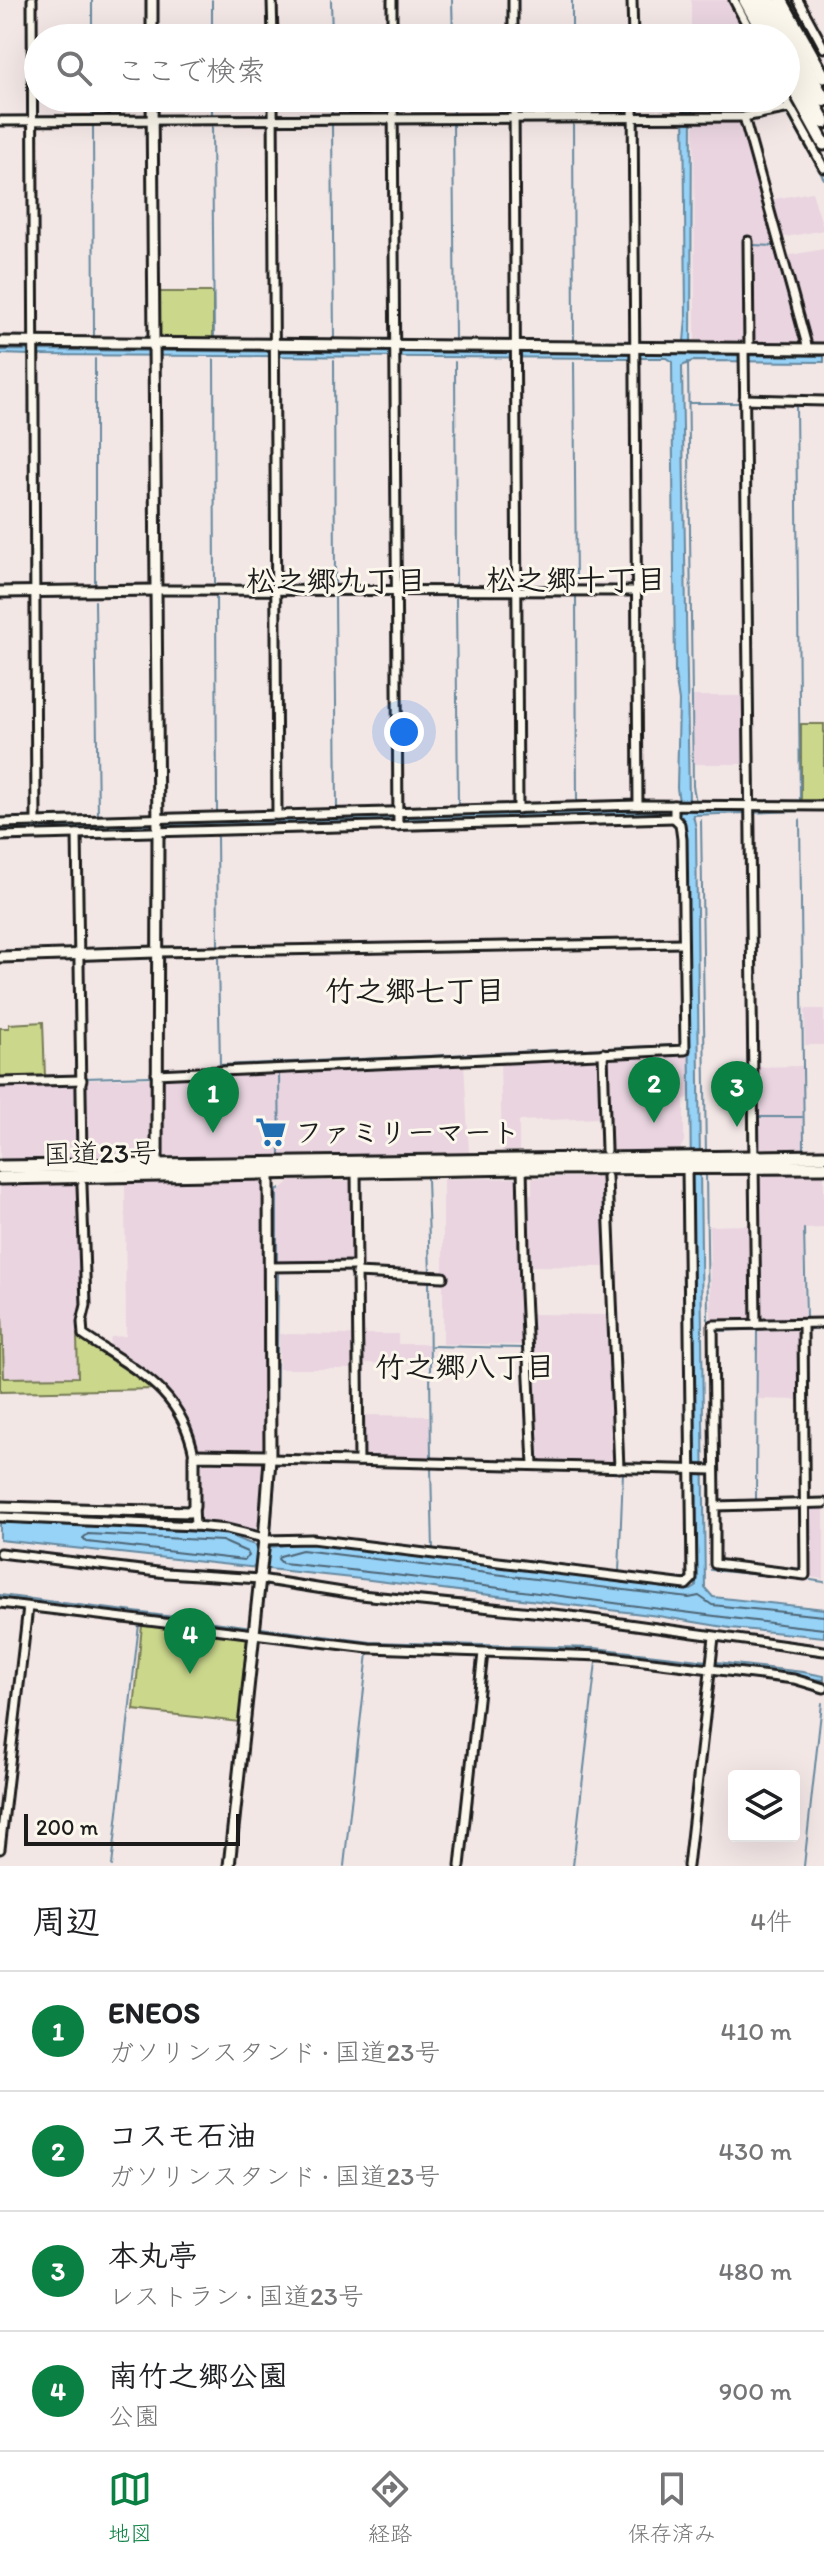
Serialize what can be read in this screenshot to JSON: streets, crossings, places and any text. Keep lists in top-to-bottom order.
{
  "streets": {
    "highway": ["国道23号"]
  },
  "districts": [
    "松之郷十丁目",
    "松之郷九丁目",
    "竹之郷七丁目",
    "竹之郷八丁目"
  ],
  "places": {
    "supermarket": ["ファミリーマート"]
  },
  "scale_bar": "200 m",
  "page": {
    "search": "ここで検索",
    "pins": [
      "2",
      "3",
      "1",
      "4"
    ],
    "scale": "200 m",
    "heading": ["周辺", "4件"],
    "list": [
      {
        "mark": "1",
        "name": "ENEOS",
        "note": "ガソリンスタンド · 国道23号",
        "value": "410 m"
      },
      {
        "mark": "2",
        "name": "コスモ石油",
        "note": "ガソリンスタンド · 国道23号",
        "value": "430 m"
      },
      {
        "mark": "3",
        "name": "本丸亭",
        "note": "レストラン · 国道23号",
        "value": "480 m"
      },
      {
        "mark": "4",
        "name": "南竹之郷公園",
        "note": "公園",
        "value": "900 m"
      }
    ],
    "nav": ["地図", "経路", "保存済み"]
  }
}
